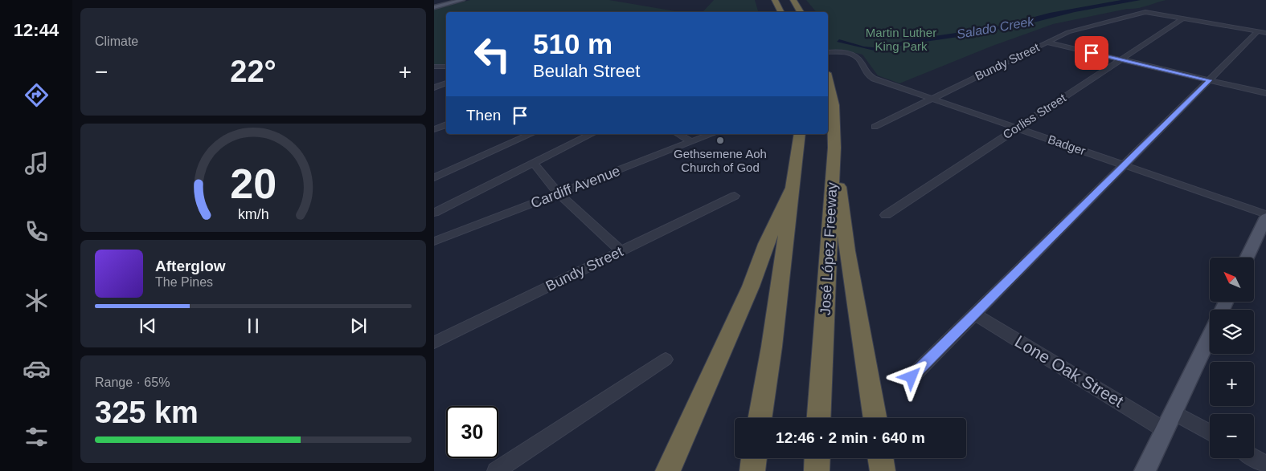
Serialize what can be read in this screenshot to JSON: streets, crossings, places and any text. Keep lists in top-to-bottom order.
{
  "streets": {
    "highway": ["José López Freeway"],
    "street": [
      "Bundy Street",
      "Corliss Street",
      "Badger",
      "Cardiff Avenue",
      "Lone Oak Street"
    ]
  },
  "crossings": [
    ["Bundy Street", "Badger"],
    ["Corliss Street", "Badger"]
  ],
  "water": ["Salado Creek"],
  "parks": ["Martin Luther King Park"],
  "places": ["Gethsemene Aoh Church of God"],
  "north": "top left",
  "page": {
    "tabs": "12:44",
    "tile": [
      "Climate",
      ["Range · 65%", "325 km"]
    ],
    "turn": ["510 m", "Beulah Street"],
    "heat": ["−", "22°", "+"],
    "then": "Then",
    "song": ["Afterglow", "The Pines"],
    "map_buttons": ["+", "−"],
    "limit": "30",
    "trip": "12:46 · 2 min · 640 m",
    "gauge": ["20", "km/h"]
  }
}
